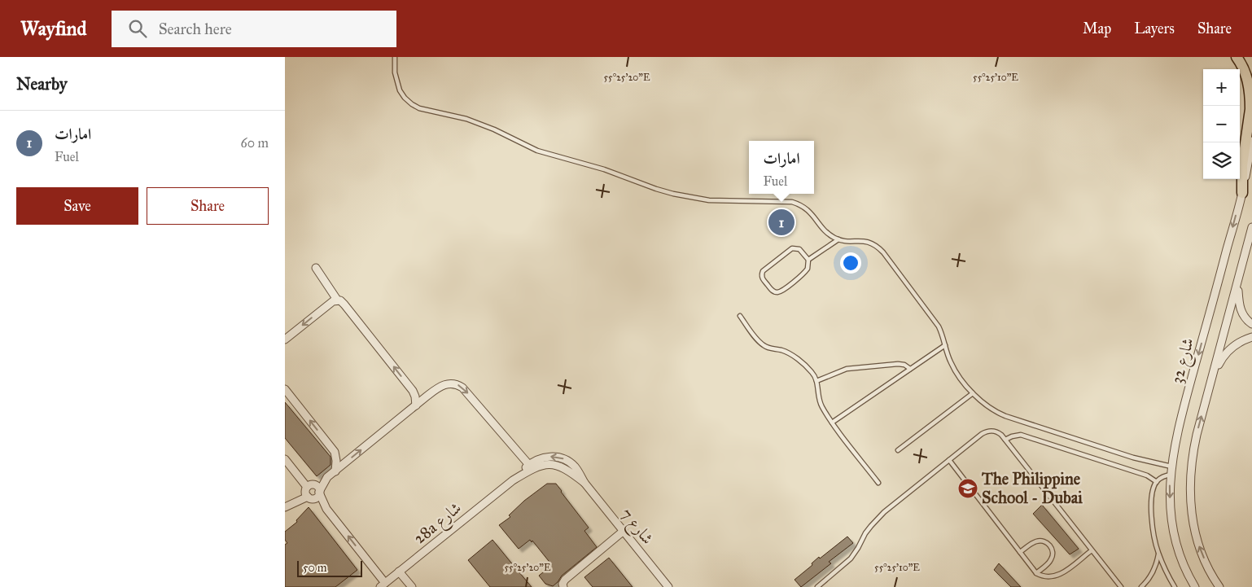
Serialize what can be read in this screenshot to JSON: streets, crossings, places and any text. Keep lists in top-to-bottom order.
{
  "streets": {
    "street": ["شارع 32", "28a شارع", "شارع 7"]
  },
  "crossings": [
    ["28a شارع", "شارع 7"]
  ],
  "places": {
    "school or university": ["The Philippine School - Dubai"]
  },
  "scale_bar": "50 m",
  "page": {
    "header": "Wayfind",
    "search": "Search here",
    "nav": ["Map", "Layers", "Share"],
    "heading": "Nearby",
    "map_buttons": ["+", "−"],
    "list": [
      {
        "mark": "1",
        "name": "امارات",
        "note": "Fuel",
        "value": "60 m"
      }
    ],
    "popup": ["امارات", "Fuel"],
    "buttons": ["Save", "Share"],
    "pins": "1",
    "scale": "50 m"
  },
  "coordinates": ["55°25'20\"E", "55°25'10\"E"]
}
